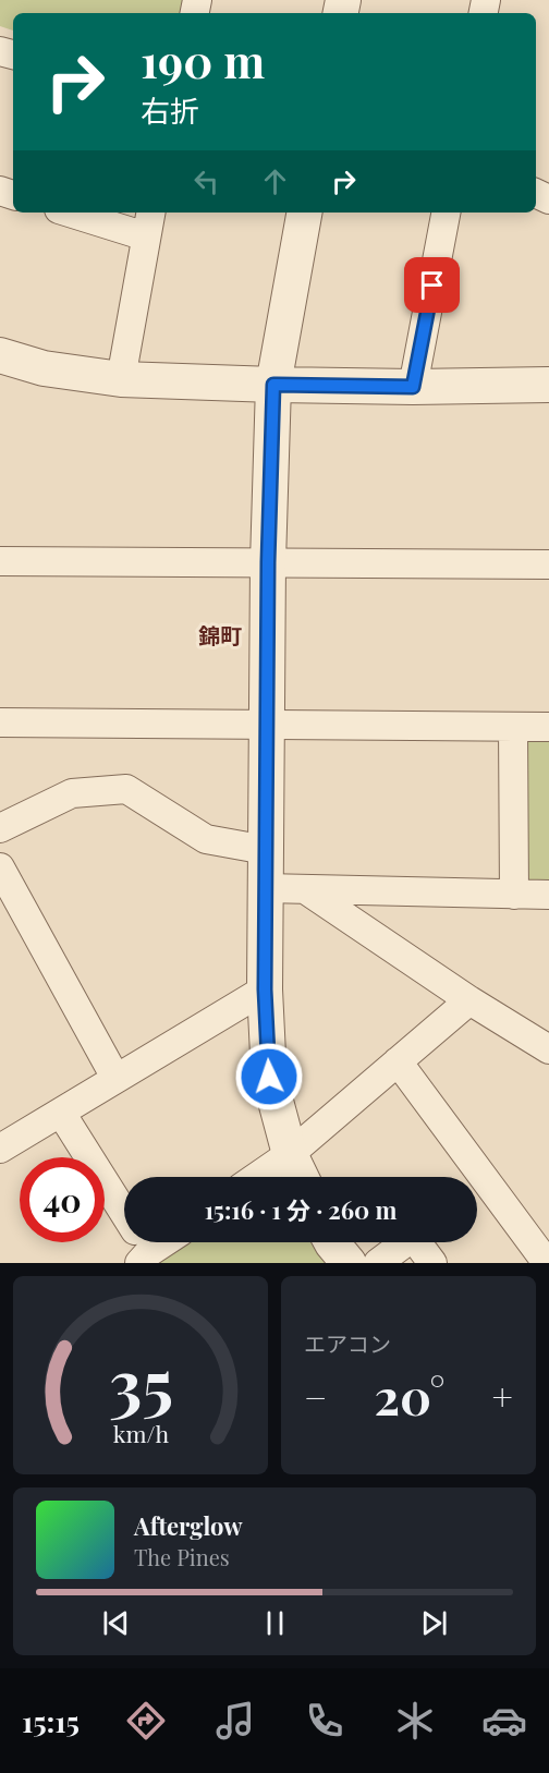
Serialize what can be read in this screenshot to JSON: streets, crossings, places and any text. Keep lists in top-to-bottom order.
{
  "districts": ["錦町"],
  "page": {
    "turn": ["190 m", "右折"],
    "limit": "40",
    "trip": "15:16 · 1 分 · 260 m",
    "tile": "エアコン",
    "heat": ["−", "20°", "+"],
    "song": ["Afterglow", "The Pines"],
    "tabs": "15:15",
    "gauge": ["35", "km/h"]
  }
}
